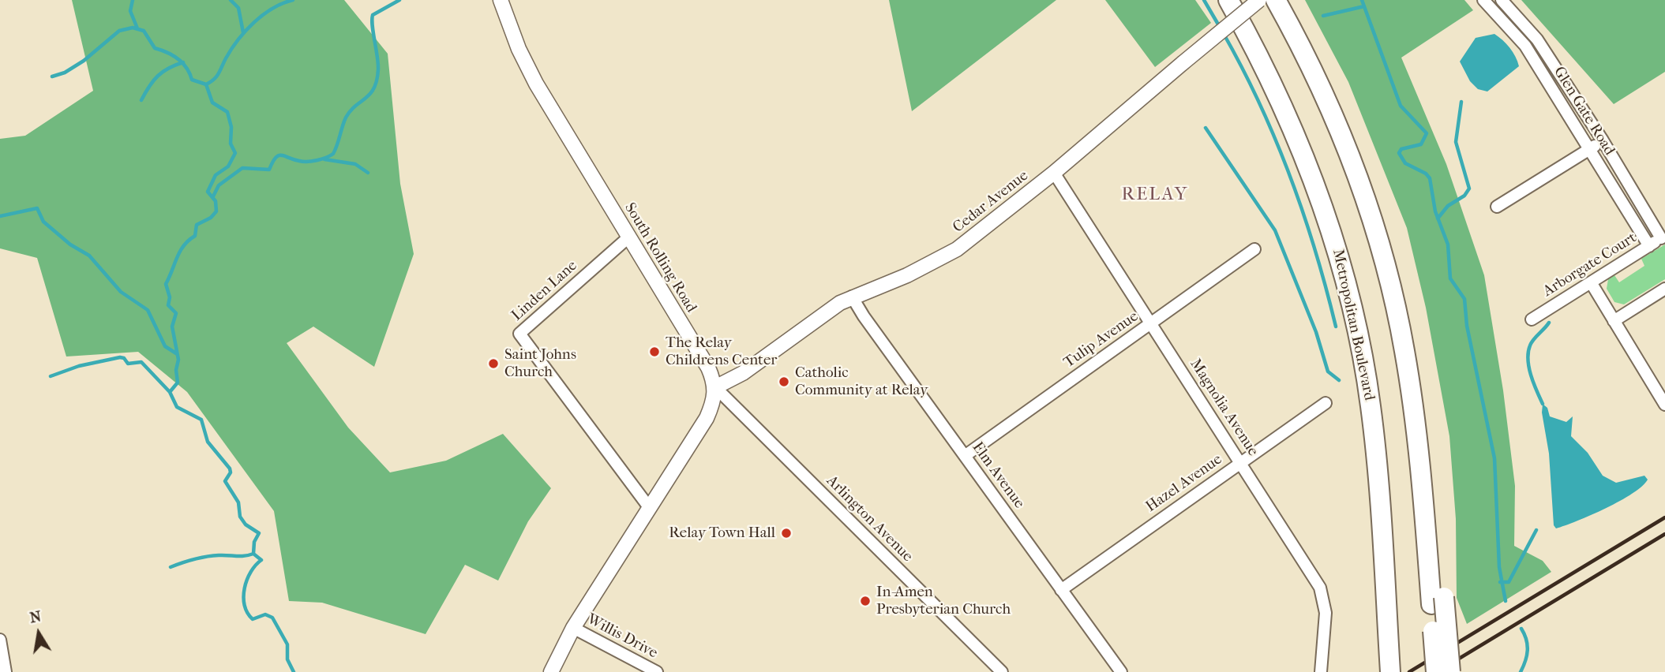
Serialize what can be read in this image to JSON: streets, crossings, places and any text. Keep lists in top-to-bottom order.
{
  "streets": {
    "highway": ["Metropolitan Boulevard"],
    "street": [
      "Glen Gate Road",
      "Cedar Avenue",
      "South Rolling Road",
      "Arborgate Court",
      "Linden Lane",
      "Tulip Avenue",
      "Magnolia Avenue",
      "Elm Avenue",
      "Hazel Avenue",
      "Arlington Avenue",
      "Willis Drive"
    ]
  },
  "crossings": [
    ["Glen Gate Road", "Arborgate Court"],
    ["Cedar Avenue", "South Rolling Road"],
    ["Cedar Avenue", "Magnolia Avenue"],
    ["Cedar Avenue", "Elm Avenue"],
    ["Cedar Avenue", "Arlington Avenue"],
    ["South Rolling Road", "Linden Lane"],
    ["South Rolling Road", "Arlington Avenue"],
    ["Tulip Avenue", "Magnolia Avenue"],
    ["Tulip Avenue", "Elm Avenue"],
    ["Magnolia Avenue", "Hazel Avenue"],
    ["Elm Avenue", "Hazel Avenue"]
  ],
  "districts": ["RELAY"],
  "places": [
    "The Relay Childrens Center",
    "Saint Johns Church",
    "Catholic Community at Relay",
    "Relay Town Hall",
    "In-Amen Presbyterian Church"
  ],
  "north": "top"
}
